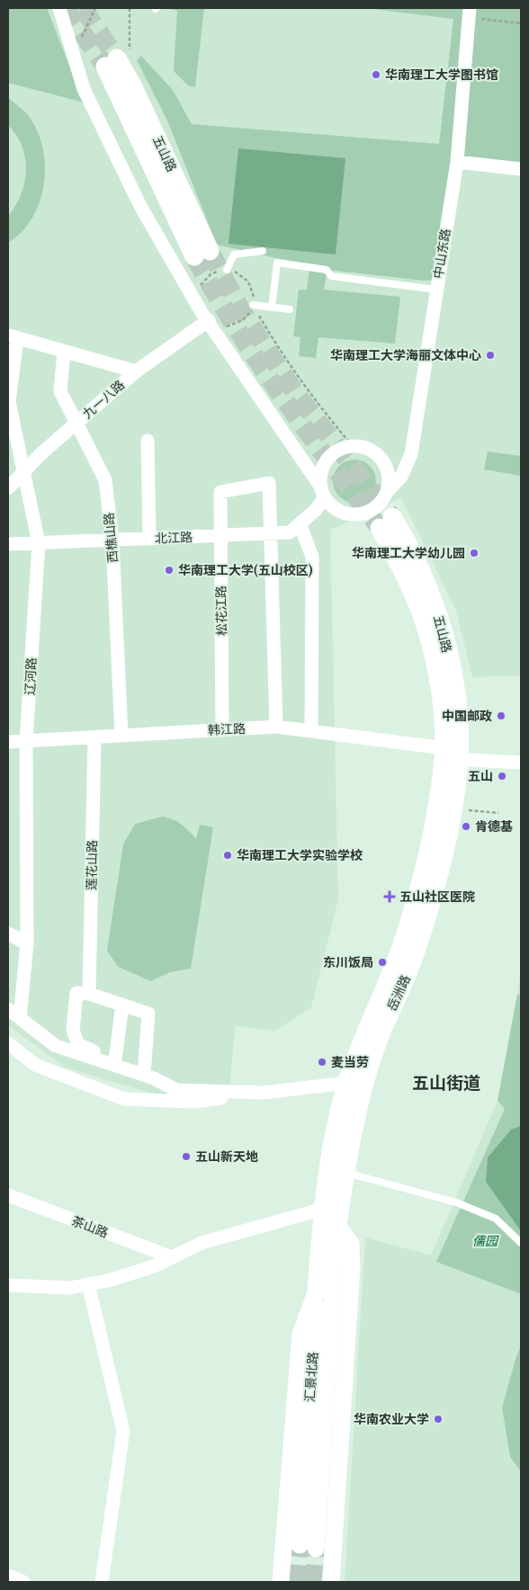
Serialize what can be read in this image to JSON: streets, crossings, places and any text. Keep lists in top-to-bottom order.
{
  "streets": {
    "main road": ["五山路", "岳洲路", "汇景北路"],
    "street": [
      "中山东路",
      "九一八路",
      "西樵山路",
      "北江路",
      "松花江路",
      "辽河路",
      "韩江路",
      "莲花山路",
      "茶山路"
    ]
  },
  "crossings": [
    ["五山路", "韩江路"],
    ["五山路", "岳洲路"],
    ["中山东路", "北江路"],
    ["九一八路", "西樵山路"],
    ["九一八路", "辽河路"],
    ["西樵山路", "北江路"],
    ["西樵山路", "韩江路"],
    ["北江路", "松花江路"],
    ["北江路", "辽河路"],
    ["松花江路", "韩江路"],
    ["辽河路", "韩江路"],
    ["韩江路", "莲花山路"],
    ["韩江路", "岳洲路"],
    ["岳洲路", "汇景北路"]
  ],
  "districts": ["五山街道"],
  "parks": ["儒园"],
  "places": {
    "other": [
      "华南理工大学图书馆",
      "华南理工大学海丽文体中心",
      "华南理工大学幼儿园",
      "华南理工大学(五山校区)",
      "中国邮政",
      "五山",
      "肯德基",
      "华南理工大学实验学校",
      "东川饭局",
      "麦当劳",
      "五山新天地",
      "华南农业大学"
    ],
    "health": ["五山社区医院"]
  }
}
